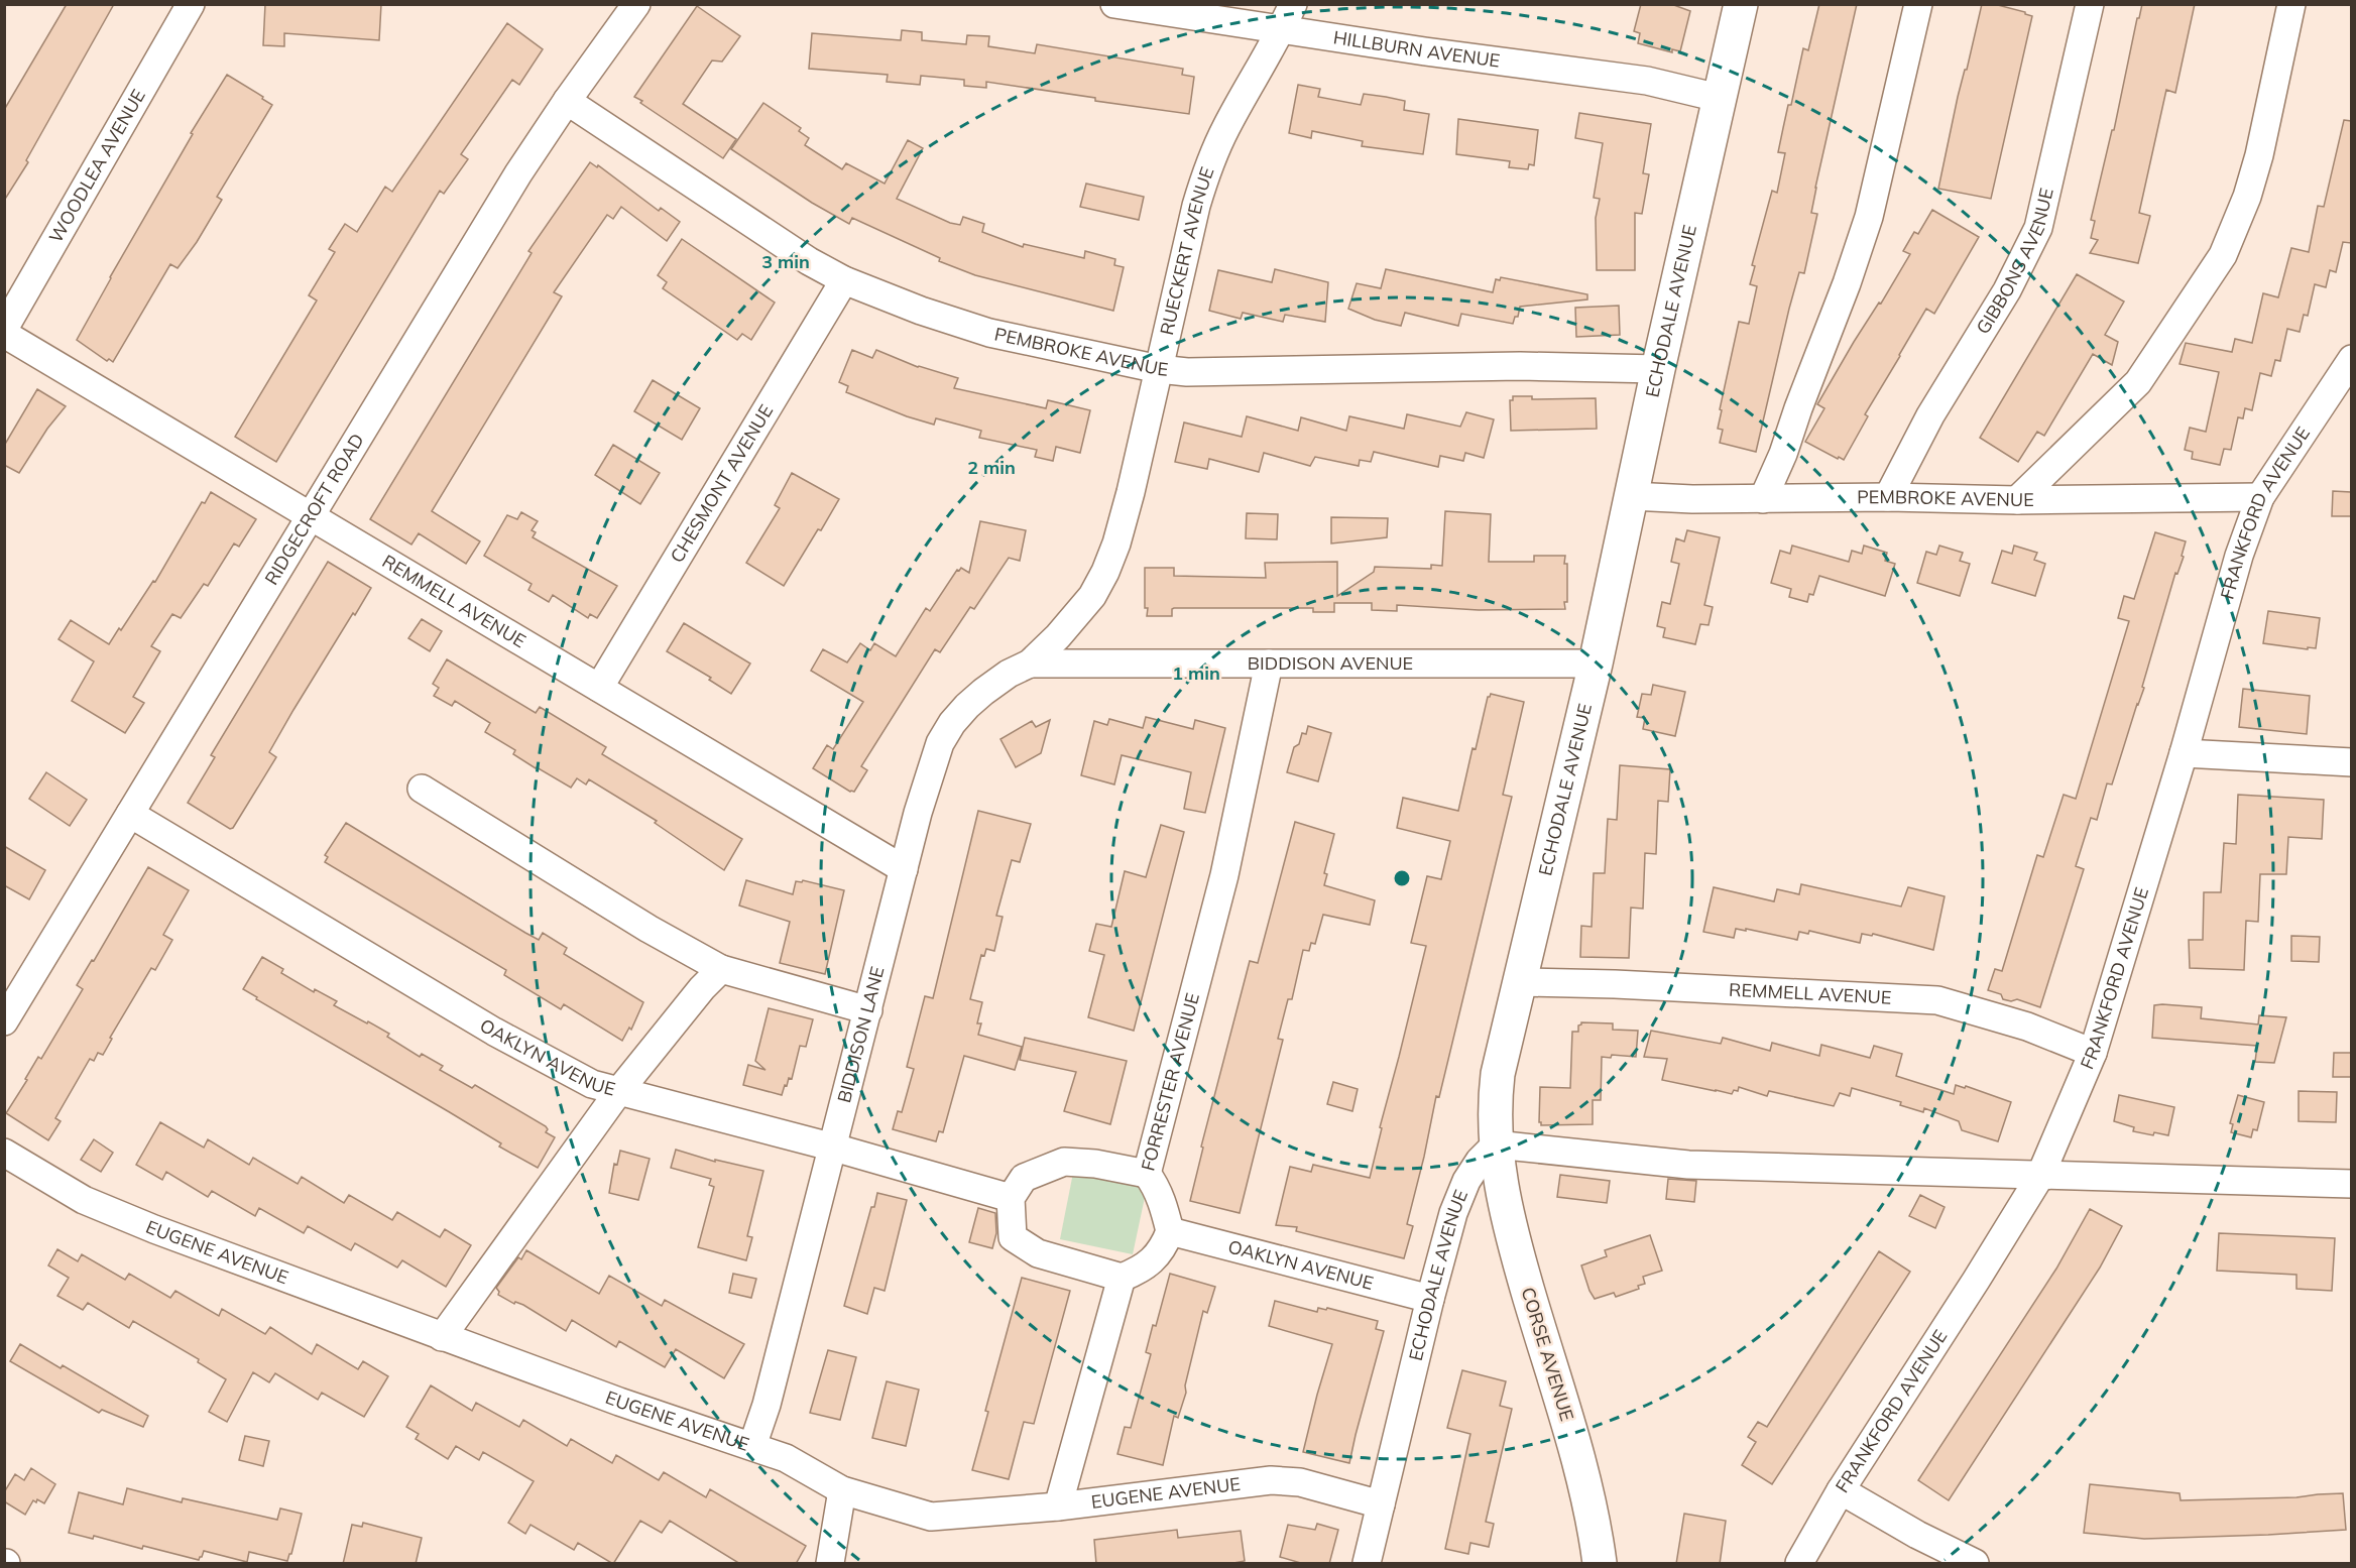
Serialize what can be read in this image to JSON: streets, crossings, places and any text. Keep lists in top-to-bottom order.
{
  "streets": {
    "main road": ["ECHODALE AVENUE", "CORSE AVENUE"],
    "street": [
      "HILLBURN AVENUE",
      "WOODLEA AVENUE",
      "RUECKERT AVENUE",
      "GIBBONS AVENUE",
      "PEMBROKE AVENUE",
      "CHESMONT AVENUE",
      "RIDGECROFT ROAD",
      "FRANKFORD AVENUE",
      "REMMELL AVENUE",
      "BIDDISON AVENUE",
      "BIDDISON LANE",
      "OAKLYN AVENUE",
      "FORRESTER AVENUE",
      "EUGENE AVENUE"
    ]
  },
  "crossings": [
    ["HILLBURN AVENUE", "RUECKERT AVENUE"],
    ["HILLBURN AVENUE", "ECHODALE AVENUE"],
    ["WOODLEA AVENUE", "REMMELL AVENUE"],
    ["RUECKERT AVENUE", "PEMBROKE AVENUE"],
    ["RUECKERT AVENUE", "BIDDISON AVENUE"],
    ["RUECKERT AVENUE", "BIDDISON LANE"],
    ["GIBBONS AVENUE", "PEMBROKE AVENUE"],
    ["ECHODALE AVENUE", "PEMBROKE AVENUE"],
    ["ECHODALE AVENUE", "REMMELL AVENUE"],
    ["ECHODALE AVENUE", "BIDDISON AVENUE"],
    ["ECHODALE AVENUE", "OAKLYN AVENUE"],
    ["ECHODALE AVENUE", "EUGENE AVENUE"],
    ["ECHODALE AVENUE", "CORSE AVENUE"],
    ["PEMBROKE AVENUE", "CHESMONT AVENUE"],
    ["PEMBROKE AVENUE", "RIDGECROFT ROAD"],
    ["PEMBROKE AVENUE", "FRANKFORD AVENUE"],
    ["CHESMONT AVENUE", "REMMELL AVENUE"],
    ["RIDGECROFT ROAD", "REMMELL AVENUE"],
    ["RIDGECROFT ROAD", "OAKLYN AVENUE"],
    ["FRANKFORD AVENUE", "REMMELL AVENUE"],
    ["REMMELL AVENUE", "BIDDISON LANE"],
    ["BIDDISON AVENUE", "BIDDISON LANE"],
    ["BIDDISON AVENUE", "FORRESTER AVENUE"],
    ["BIDDISON LANE", "OAKLYN AVENUE"],
    ["BIDDISON LANE", "EUGENE AVENUE"],
    ["OAKLYN AVENUE", "FORRESTER AVENUE"]
  ],
  "rings": ["3 min", "2 min", "1 min"]
}
